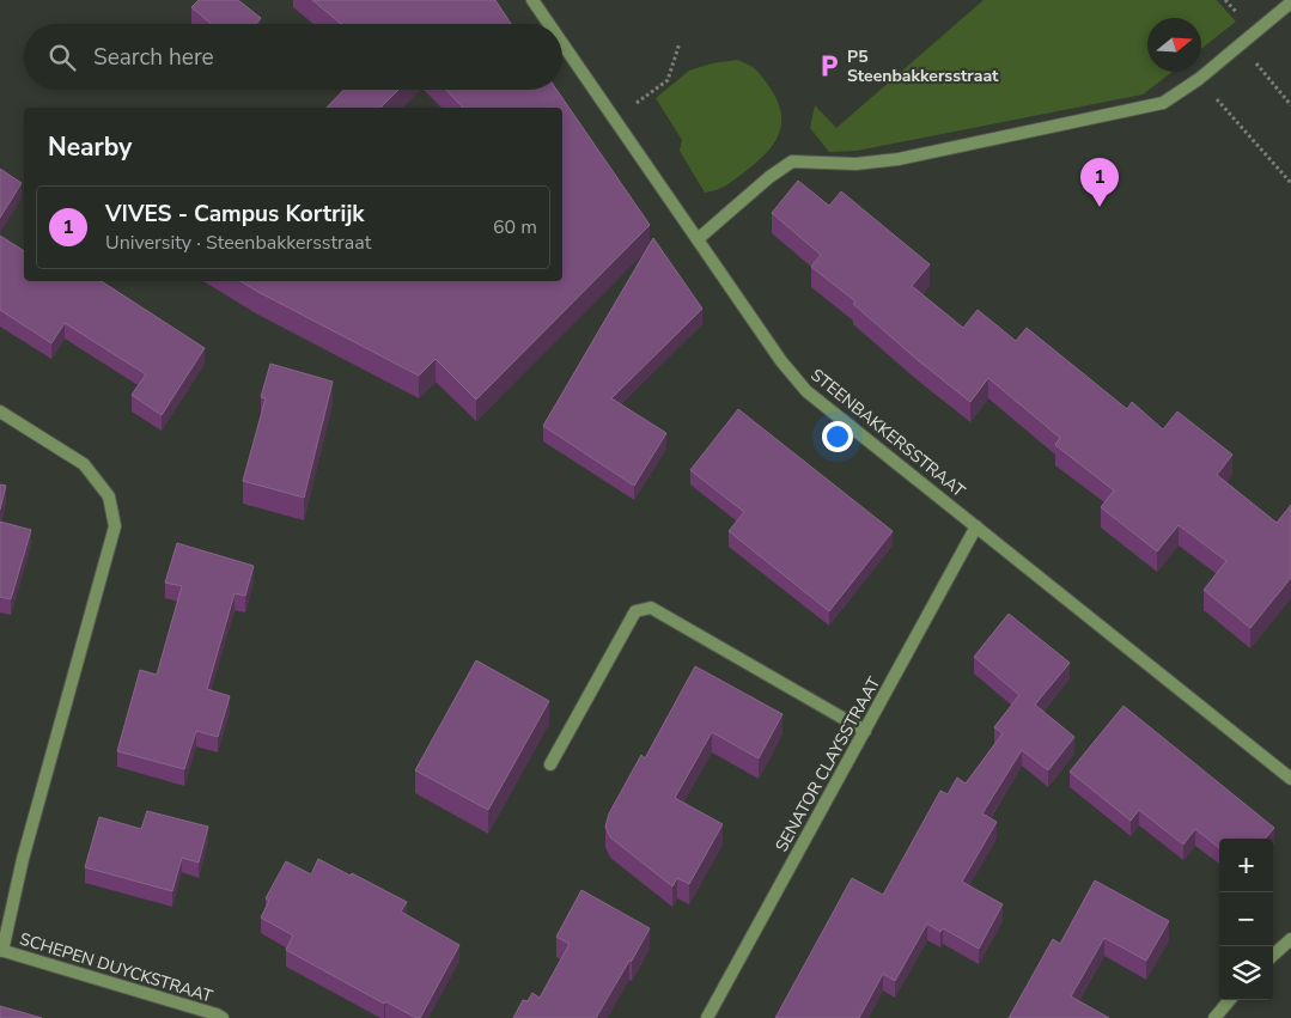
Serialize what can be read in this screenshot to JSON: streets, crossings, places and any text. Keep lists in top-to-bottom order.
{
  "streets": {
    "street": ["STEENBAKKERSSTRAAT", "SENATOR CLAYSSTRAAT", "SCHEPEN DUYCKSTRAAT"]
  },
  "crossings": [
    ["STEENBAKKERSSTRAAT", "SENATOR CLAYSSTRAAT"]
  ],
  "places": {
    "parking": ["P5 Steenbakkersstraat"]
  },
  "north": "right",
  "page": {
    "search": "Search here",
    "heading": "Nearby",
    "pins": "1",
    "list": [
      {
        "mark": "1",
        "name": "VIVES - Campus Kortrijk",
        "note": "University · Steenbakkersstraat",
        "value": "60 m"
      }
    ],
    "map_buttons": ["+", "−"]
  }
}
